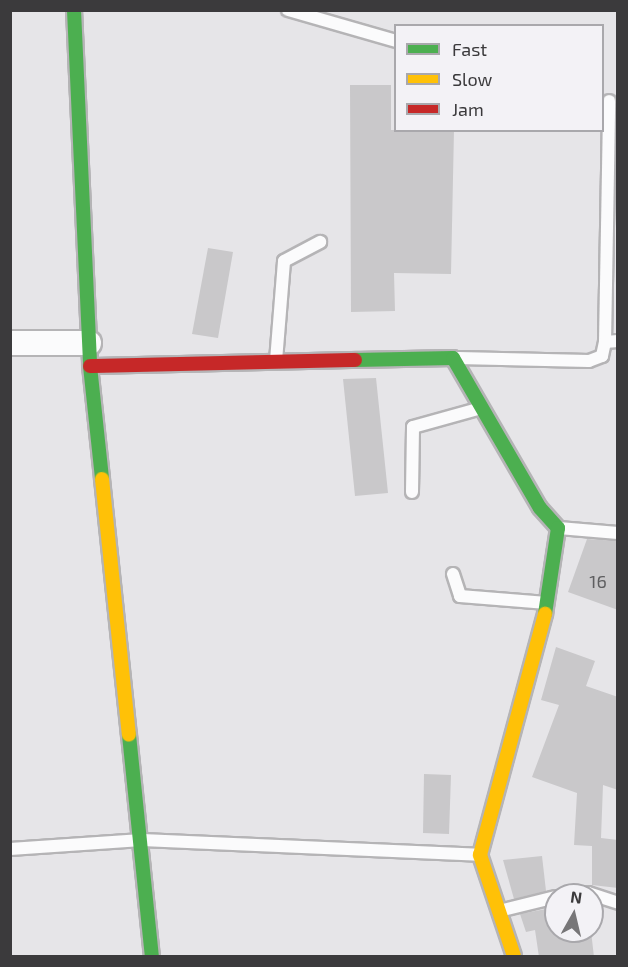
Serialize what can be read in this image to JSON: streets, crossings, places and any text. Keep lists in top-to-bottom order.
{
  "house_numbers": ["16"],
  "legend": ["Fast", "Slow", "Jam"],
  "north": "top"
}
